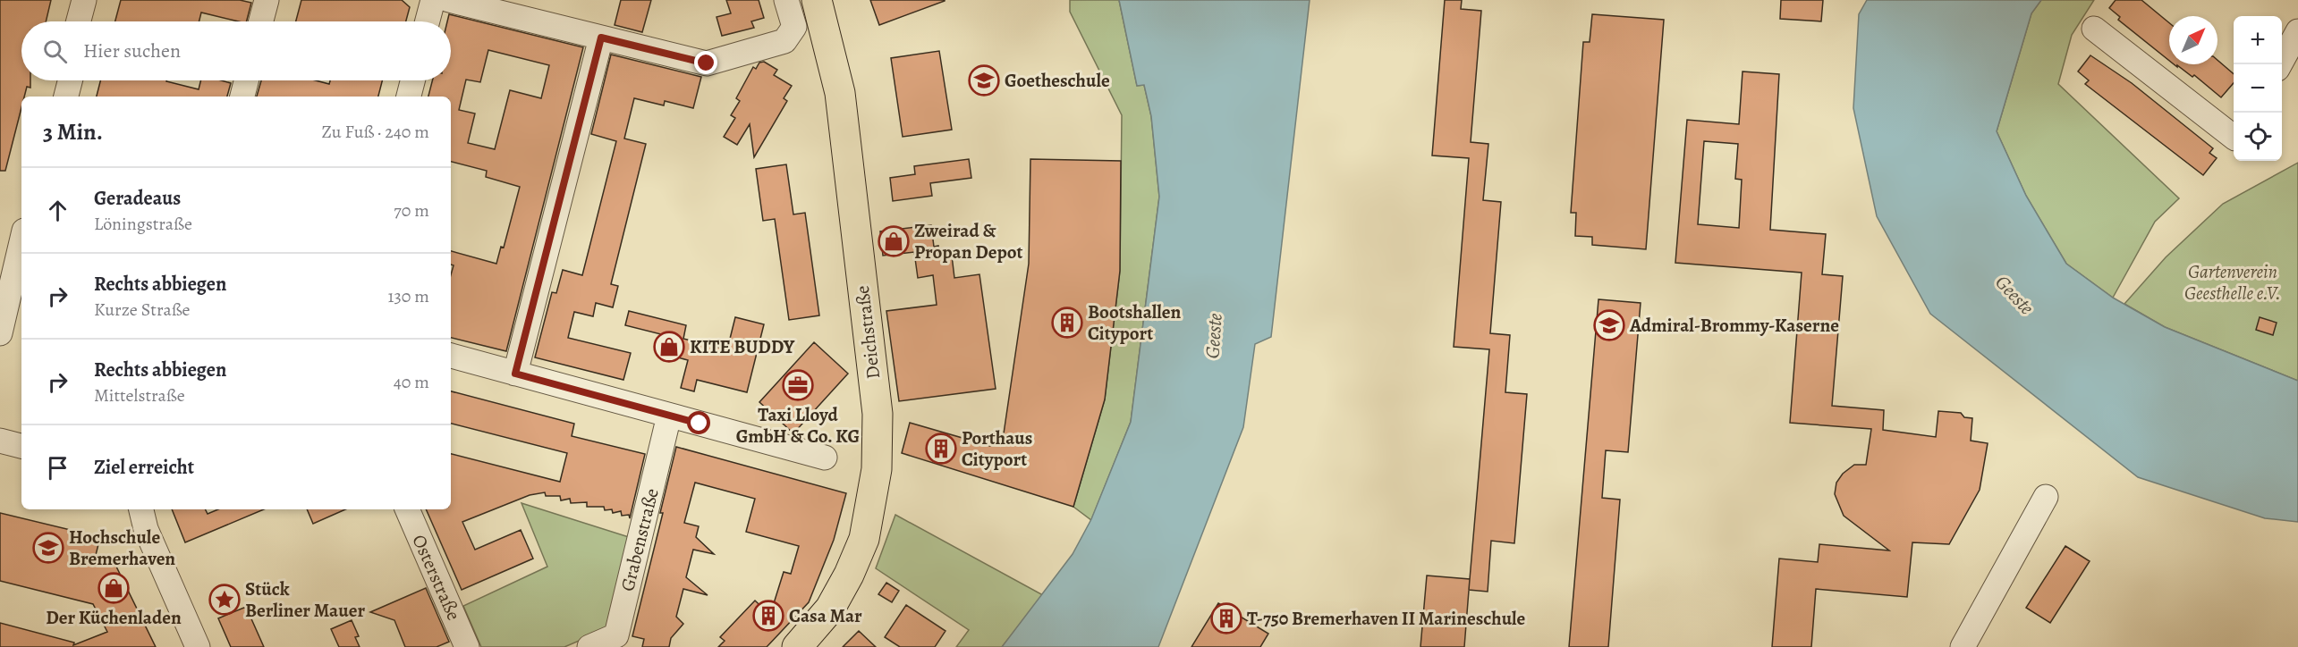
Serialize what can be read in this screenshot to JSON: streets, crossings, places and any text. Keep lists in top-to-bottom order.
{
  "streets": {
    "main road": ["Deichstraße"],
    "street": ["Grabenstraße", "Osterstraße"]
  },
  "water": ["Geeste"],
  "parks": ["Gartenverein Geesthelle e.V."],
  "places": {
    "school or university": ["Goetheschule", "Admiral-Brommy-Kaserne", "Hochschule Bremerhaven"],
    "shop": ["Zweirad & Propan Depot", "KITE BUDDY", "Der Küchenladen"],
    "building": [
      "Bootshallen Cityport",
      "Porthaus Cityport",
      "Casa Mar",
      "T-750 Bremerhaven II Marineschule"
    ],
    "office": ["Taxi Lloyd GmbH & Co. KG"],
    "place": ["Stück Berliner Mauer"]
  },
  "north": "top right",
  "page": {
    "map_buttons": ["+", "−"],
    "search": "Hier suchen",
    "heading": ["3 Min.", "Zu Fuß · 240 m"],
    "list": [
      ["Geradeaus", "Löningstraße", "70 m"],
      ["Rechts abbiegen", "Kurze Straße", "130 m"],
      ["Rechts abbiegen", "Mittelstraße", "40 m"],
      "Ziel erreicht"
    ]
  }
}
